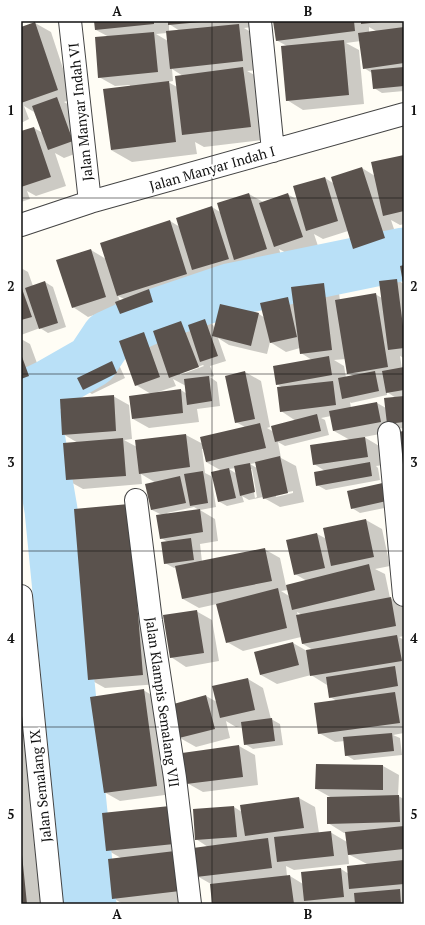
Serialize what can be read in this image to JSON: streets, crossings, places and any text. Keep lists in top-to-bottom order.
{
  "streets": {
    "street": [
      "Jalan Manyar Indah VI",
      "Jalan Manyar Indah I",
      "Jalan Klampis Semalang VII",
      "Jalan Semalang IX"
    ]
  },
  "crossings": [
    ["Jalan Manyar Indah VI", "Jalan Manyar Indah I"]
  ],
  "grid": {
    "columns": ["A", "B"],
    "rows": [
      "1",
      "2",
      "3",
      "4",
      "5"
    ]
  }
}
